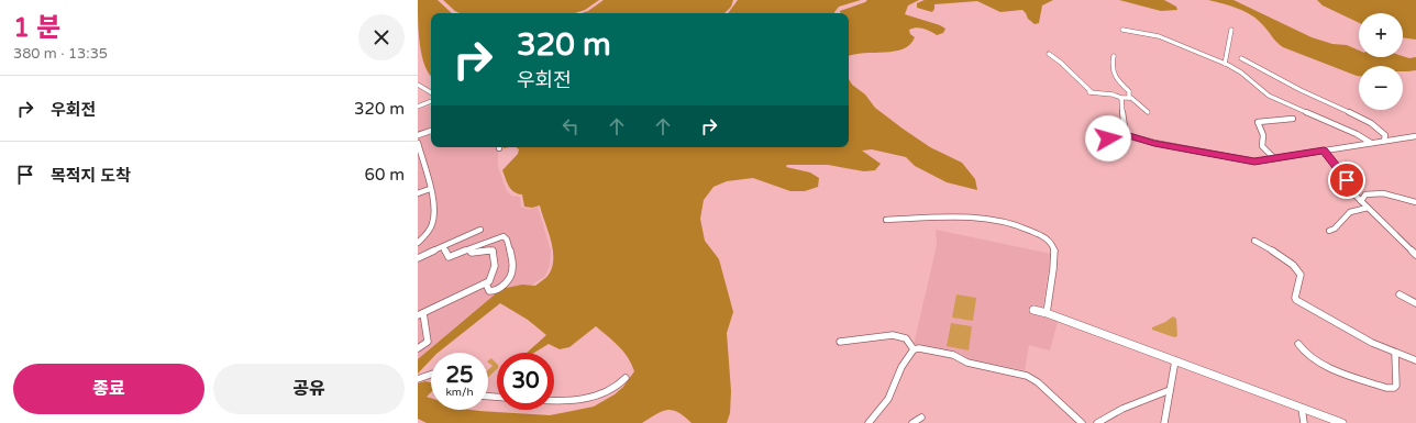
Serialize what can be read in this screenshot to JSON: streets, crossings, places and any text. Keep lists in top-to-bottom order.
{
  "page": {
    "heading": ["1 분", "380 m · 13:35"],
    "map_buttons": ["+", "−"],
    "turn": ["320 m", "우회전"],
    "list": [
      {
        "name": "우회전",
        "value": "320 m"
      },
      {
        "name": "목적지 도착",
        "value": "60 m"
      }
    ],
    "speed": "25 km/h",
    "limit": "30",
    "buttons": ["종료", "공유"]
  }
}
